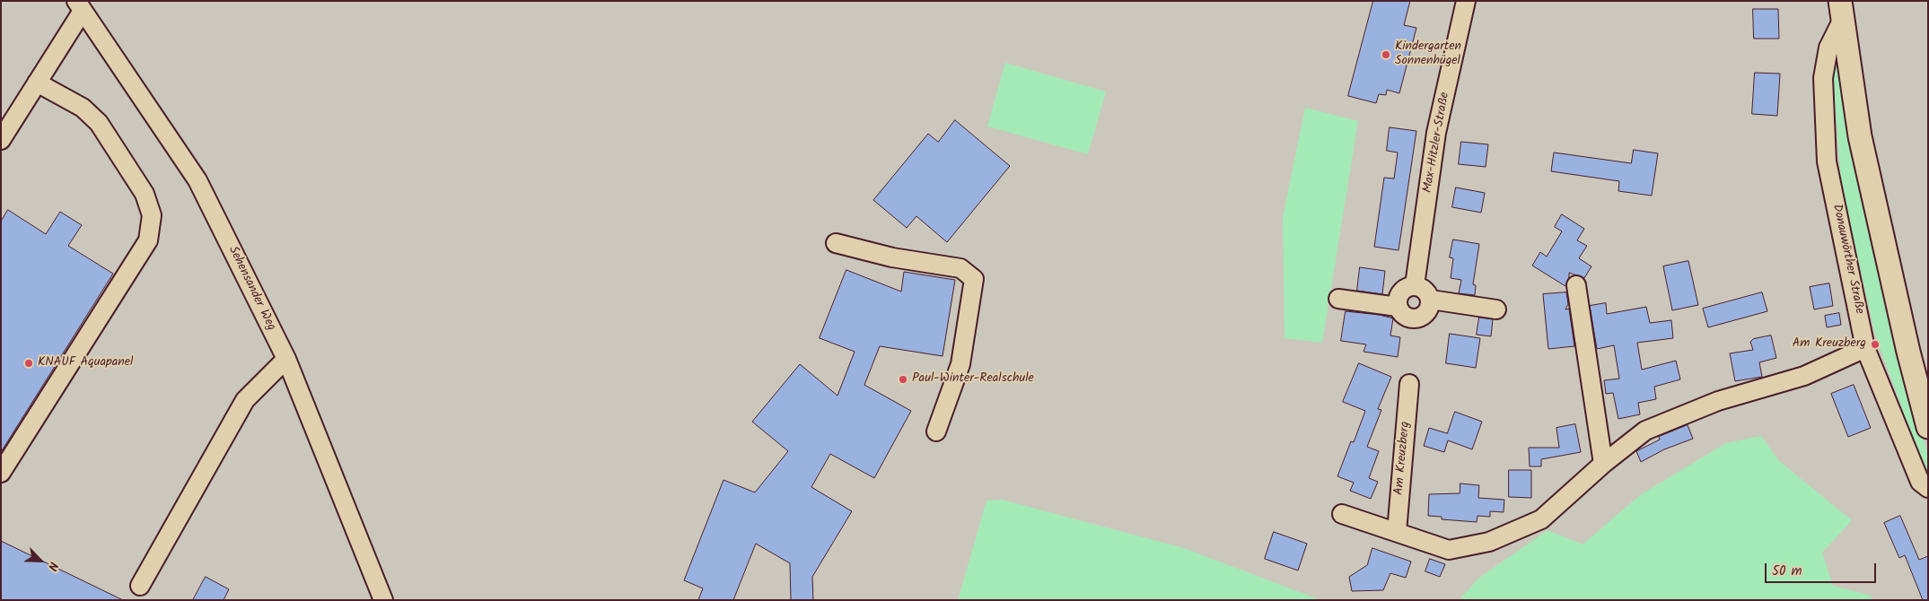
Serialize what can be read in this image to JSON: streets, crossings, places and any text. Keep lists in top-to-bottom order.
{
  "streets": {
    "main road": ["Donauwörther Straße"],
    "street": ["Max-Hitzler-Straße", "Sehensander Weg", "Am Kreuzberg"]
  },
  "places": [
    "Kindergarten Sonnenhügel",
    "Am Kreuzberg",
    "KNAUF Aquapanel",
    "Paul-Winter-Realschule"
  ],
  "scale_bar": "50 m",
  "north": "bottom right"
}
